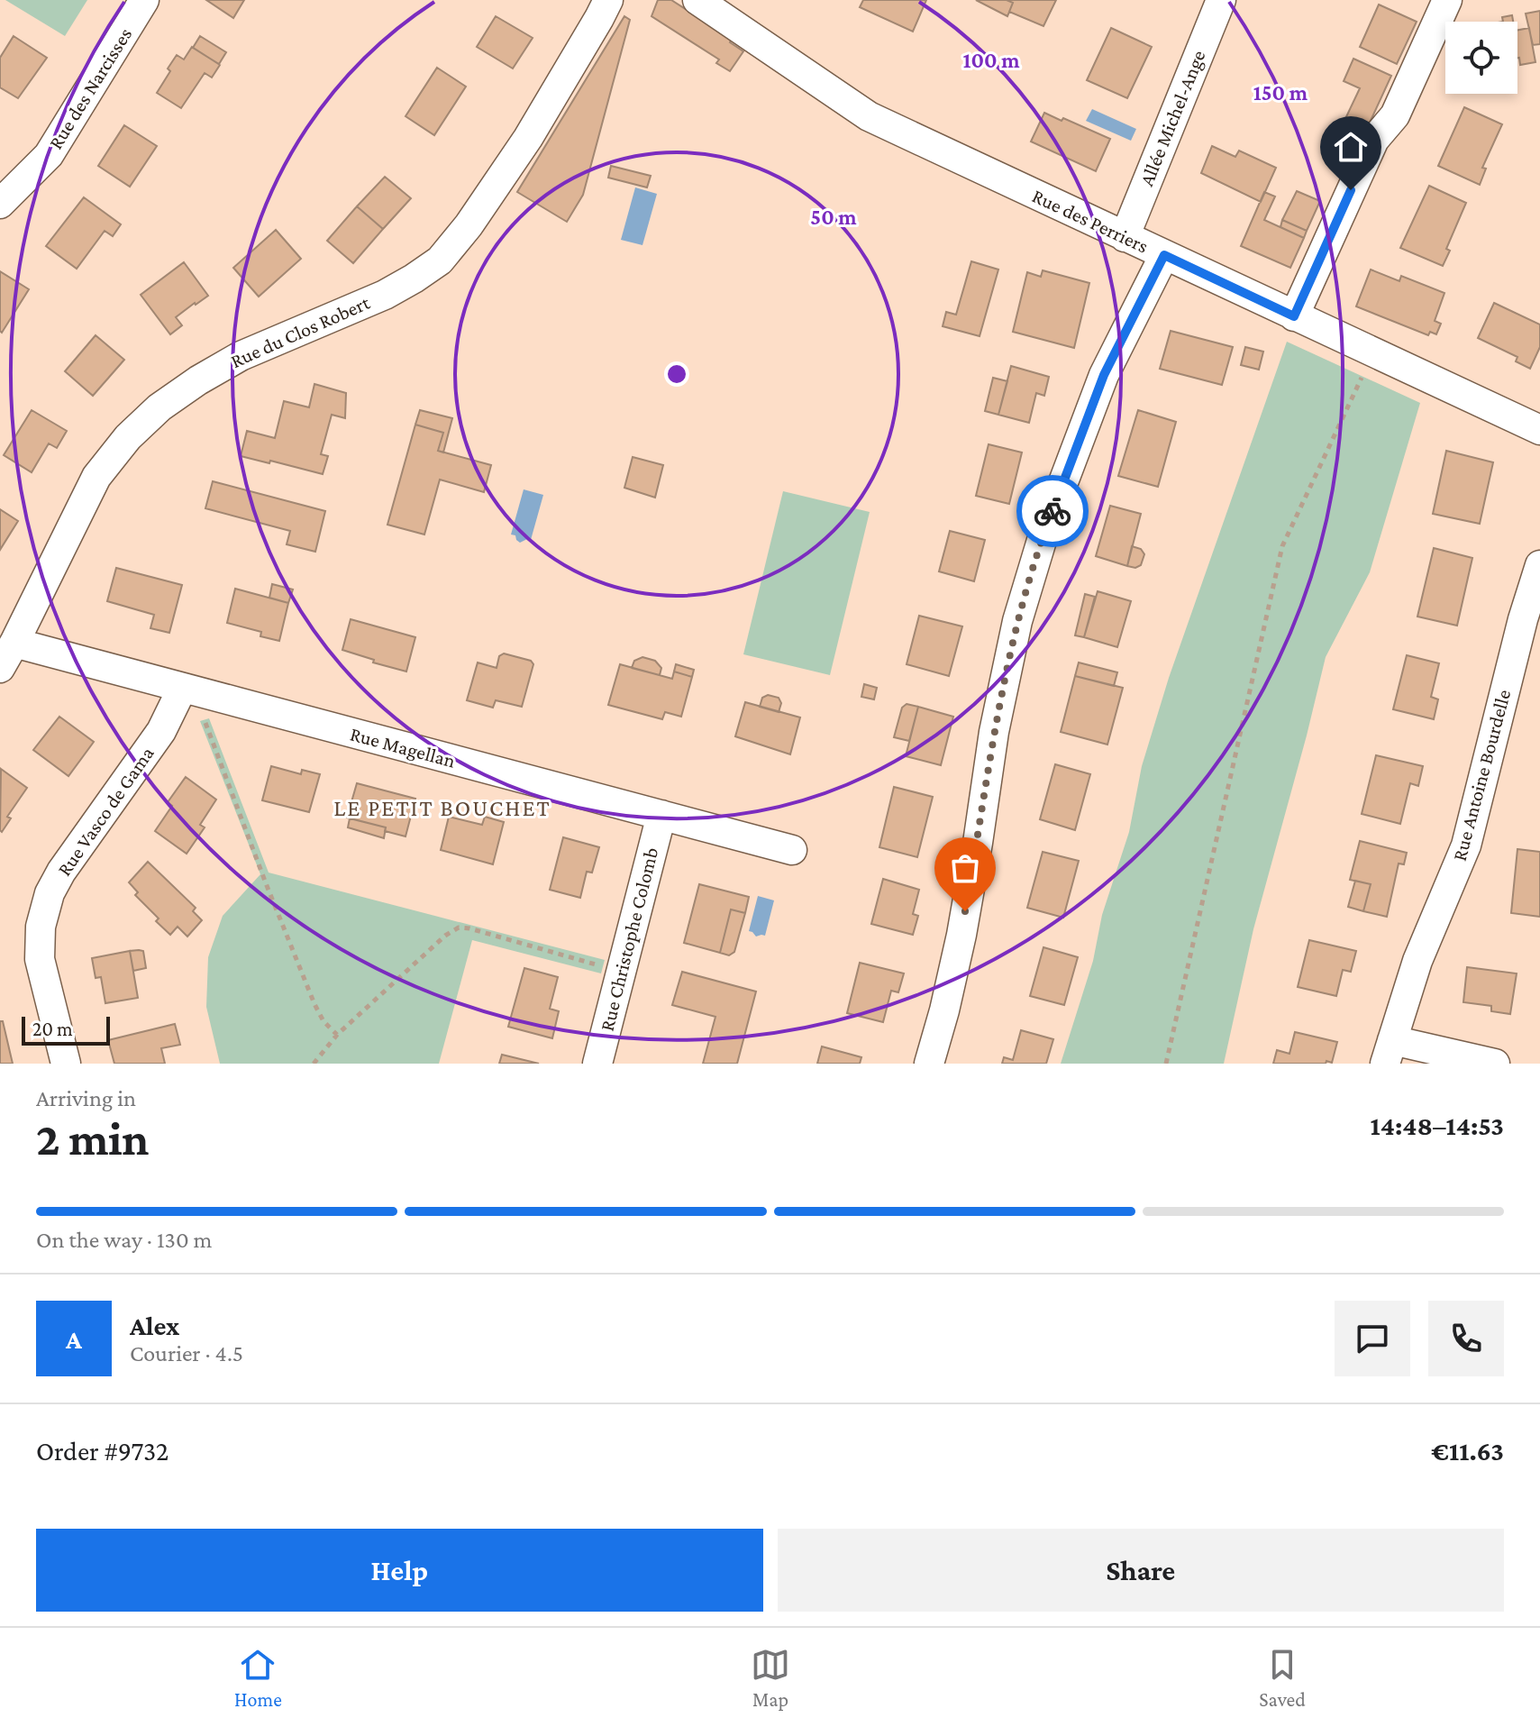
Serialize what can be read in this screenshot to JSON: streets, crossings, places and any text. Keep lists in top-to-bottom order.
{
  "streets": {
    "street": [
      "Rue des Narcisses",
      "Allée Michel-Ange",
      "Rue des Perriers",
      "Rue du Clos Robert",
      "Rue Magellan",
      "Rue Antoine Bourdelle",
      "Rue Vasco de Gama",
      "Rue Christophe Colomb"
    ]
  },
  "crossings": [
    ["Allée Michel-Ange", "Rue des Perriers"],
    ["Rue du Clos Robert", "Rue Magellan"],
    ["Rue Magellan", "Rue Vasco de Gama"],
    ["Rue Magellan", "Rue Christophe Colomb"]
  ],
  "districts": ["LE PETIT BOUCHET"],
  "scale_bar": "20 m",
  "page": {
    "scale": "20 m",
    "heading": ["2 min", "Arriving in", "14:48–14:53"],
    "panel": [
      "Alex",
      "Courier · 4.5",
      "Order #9732",
      "€11.63"
    ],
    "bar": "On the way · 130 m",
    "round": "A",
    "buttons": ["Help", "Share"],
    "tabs": ["Home", "Map", "Saved"]
  },
  "rings": ["100 m", "150 m", "50 m"]
}
